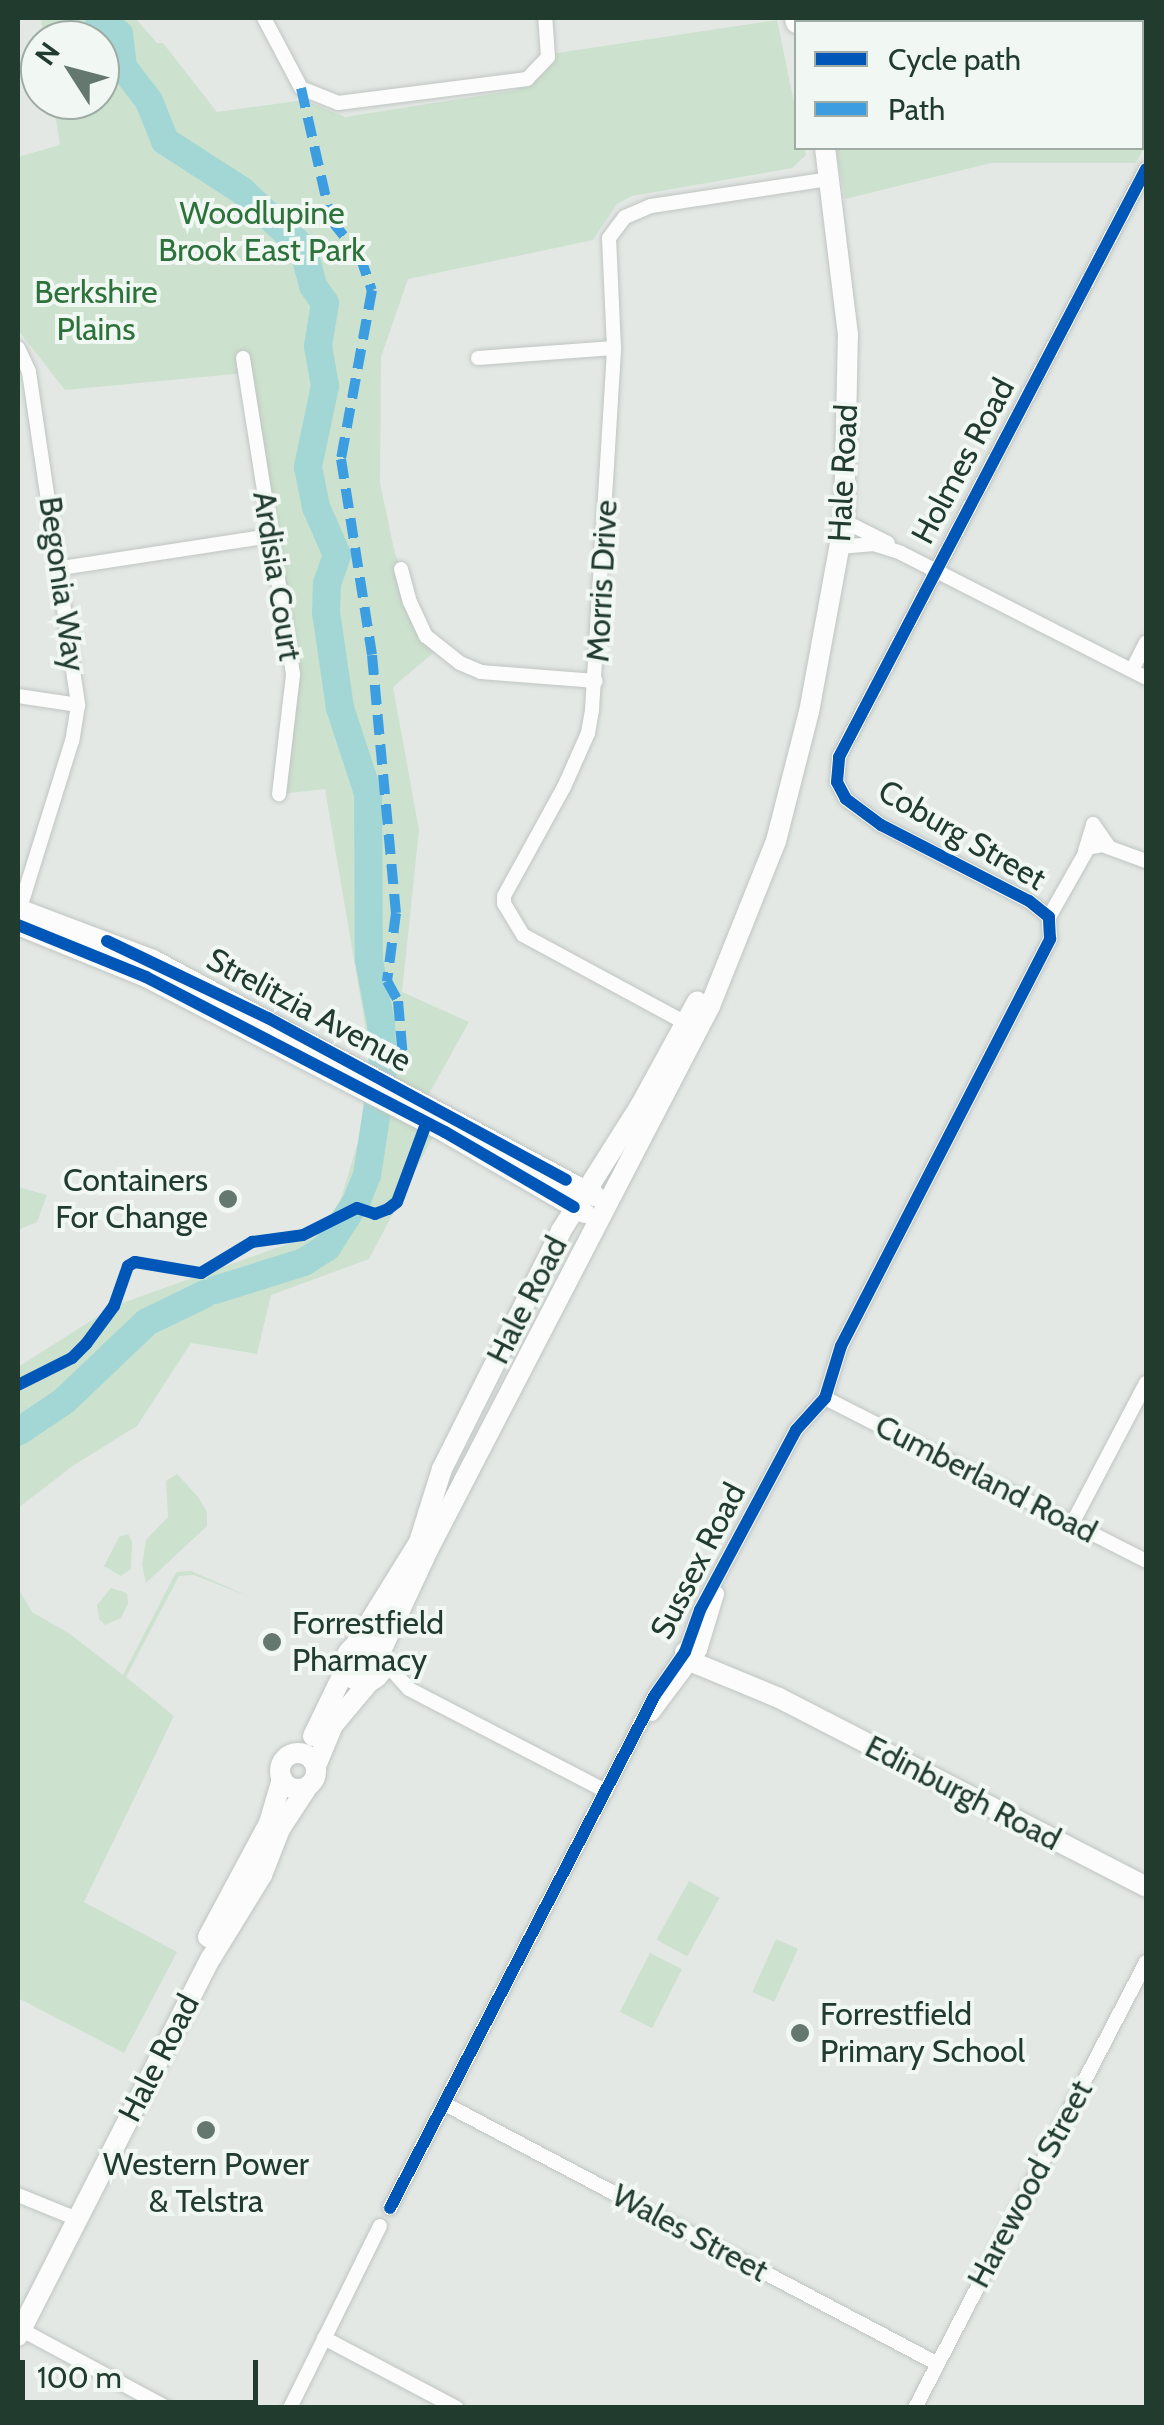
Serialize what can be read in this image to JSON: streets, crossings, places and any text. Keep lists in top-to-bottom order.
{
  "streets": {
    "main road": ["Hale Road", "Strelitzia Avenue", "Edinburgh Road"],
    "street": [
      "Holmes Road",
      "Ardisia Court",
      "Morris Drive",
      "Begonia Way",
      "Coburg Street",
      "Cumberland Road",
      "Sussex Road",
      "Harewood Street",
      "Wales Street"
    ]
  },
  "crossings": [
    ["Holmes Road", "Coburg Street"],
    ["Hale Road", "Morris Drive"],
    ["Hale Road", "Strelitzia Avenue"],
    ["Begonia Way", "Strelitzia Avenue"],
    ["Coburg Street", "Sussex Road"],
    ["Cumberland Road", "Sussex Road"],
    ["Sussex Road", "Edinburgh Road"],
    ["Sussex Road", "Wales Street"],
    ["Harewood Street", "Wales Street"]
  ],
  "parks": ["Woodlupine Brook East Park", "Berkshire Plains"],
  "places": [
    "Containers For Change",
    "Forrestfield Pharmacy",
    "Forrestfield Primary School",
    "Western Power & Telstra"
  ],
  "legend": ["Cycle path", "Path"],
  "scale_bar": "100 m",
  "north": "top left"
}
